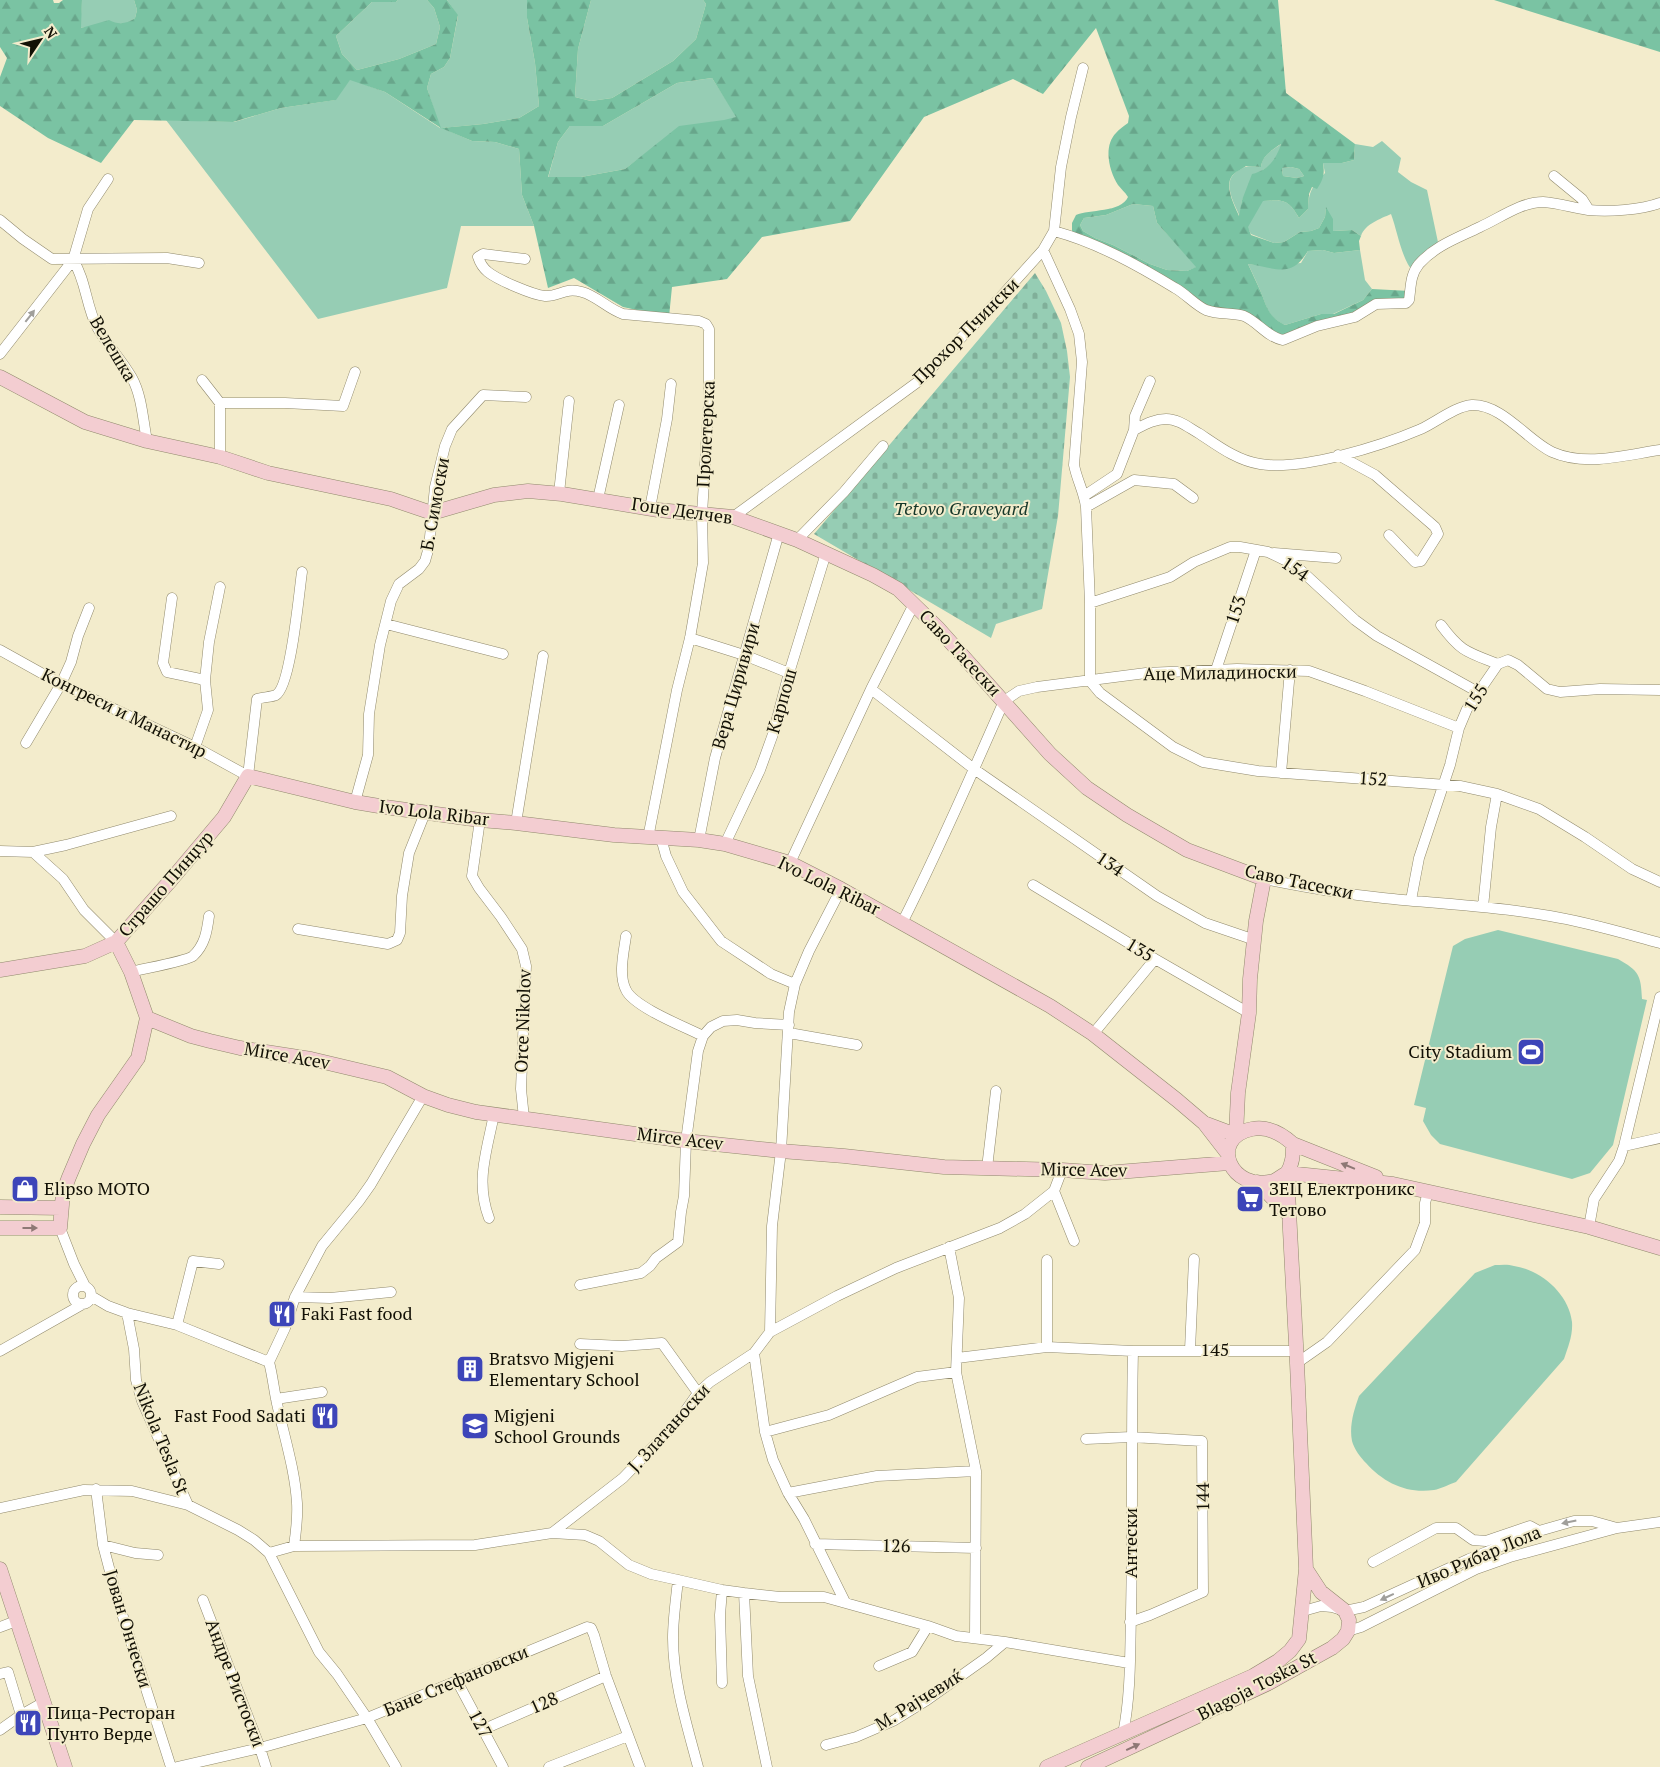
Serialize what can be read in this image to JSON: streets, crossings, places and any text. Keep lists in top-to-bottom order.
{
  "streets": {
    "street": [
      "Прохор Пчински",
      "Велешка",
      "Пролетерска",
      "Б. Симоски",
      "Гоце Делчев",
      "154",
      "153",
      "Саво Тасески",
      "Аце Миладиноски",
      "Вера Циривири",
      "155",
      "Карпош",
      "Конгреси и Манастир",
      "152",
      "Ivo Lola Ribar",
      "134",
      "Страшо Пинџур",
      "135",
      "Orce Nikolov",
      "Mirce Acev",
      "145",
      "Ј. Златаноски",
      "Nikola Tesla St",
      "144",
      "Антески",
      "126",
      "Иво Рибар Лола",
      "Јован Ончески",
      "Бане Стефановски",
      "Андре Ристоски",
      "Blagoja Toska St",
      "М. Рајчевиќ",
      "128",
      "127"
    ]
  },
  "crossings": [
    ["Прохор Пчински", "Гоце Делчев"],
    ["Пролетерска", "Гоце Делчев"],
    ["Пролетерска", "Ivo Lola Ribar"],
    ["Б. Симоски", "Гоце Делчев"],
    ["Б. Симоски", "Ivo Lola Ribar"],
    ["Гоце Делчев", "Саво Тасески"],
    ["Гоце Делчев", "Вера Циривири"],
    ["Гоце Делчев", "Карпош"],
    ["154", "153"],
    ["154", "155"],
    ["153", "Аце Миладиноски"],
    ["Саво Тасески", "Аце Миладиноски"],
    ["Саво Тасески", "155"],
    ["Аце Миладиноски", "155"],
    ["Аце Миладиноски", "152"],
    ["Вера Циривири", "Ivo Lola Ribar"],
    ["155", "152"],
    ["Карпош", "Ivo Lola Ribar"],
    ["Конгреси и Манастир", "Ivo Lola Ribar"],
    ["Конгреси и Манастир", "Страшо Пинџур"],
    ["Ivo Lola Ribar", "Страшо Пинџур"],
    ["Ivo Lola Ribar", "Orce Nikolov"],
    ["Orce Nikolov", "Mirce Acev"],
    ["145", "Антески"],
    ["144", "Антески"],
    ["Иво Рибар Лола", "Blagoja Toska St"],
    ["Бане Стефановски", "Андре Ристоски"],
    ["Бане Стефановски", "128"],
    ["Бане Стефановски", "127"],
    ["128", "127"]
  ],
  "parks": ["Tetovo Graveyard"],
  "places": {
    "sports": ["City Stadium"],
    "shop": ["Elipso MOTO"],
    "supermarket": ["ЗЕЦ Електроникс Тетово"],
    "restaurant": ["Faki Fast food", "Fast Food Sadati", "Пица-Ресторан Пунто Верде"],
    "building": ["Bratsvo Migjeni Elementary School"],
    "school or university": ["Migjeni School Grounds"]
  },
  "north": "top right"
}
